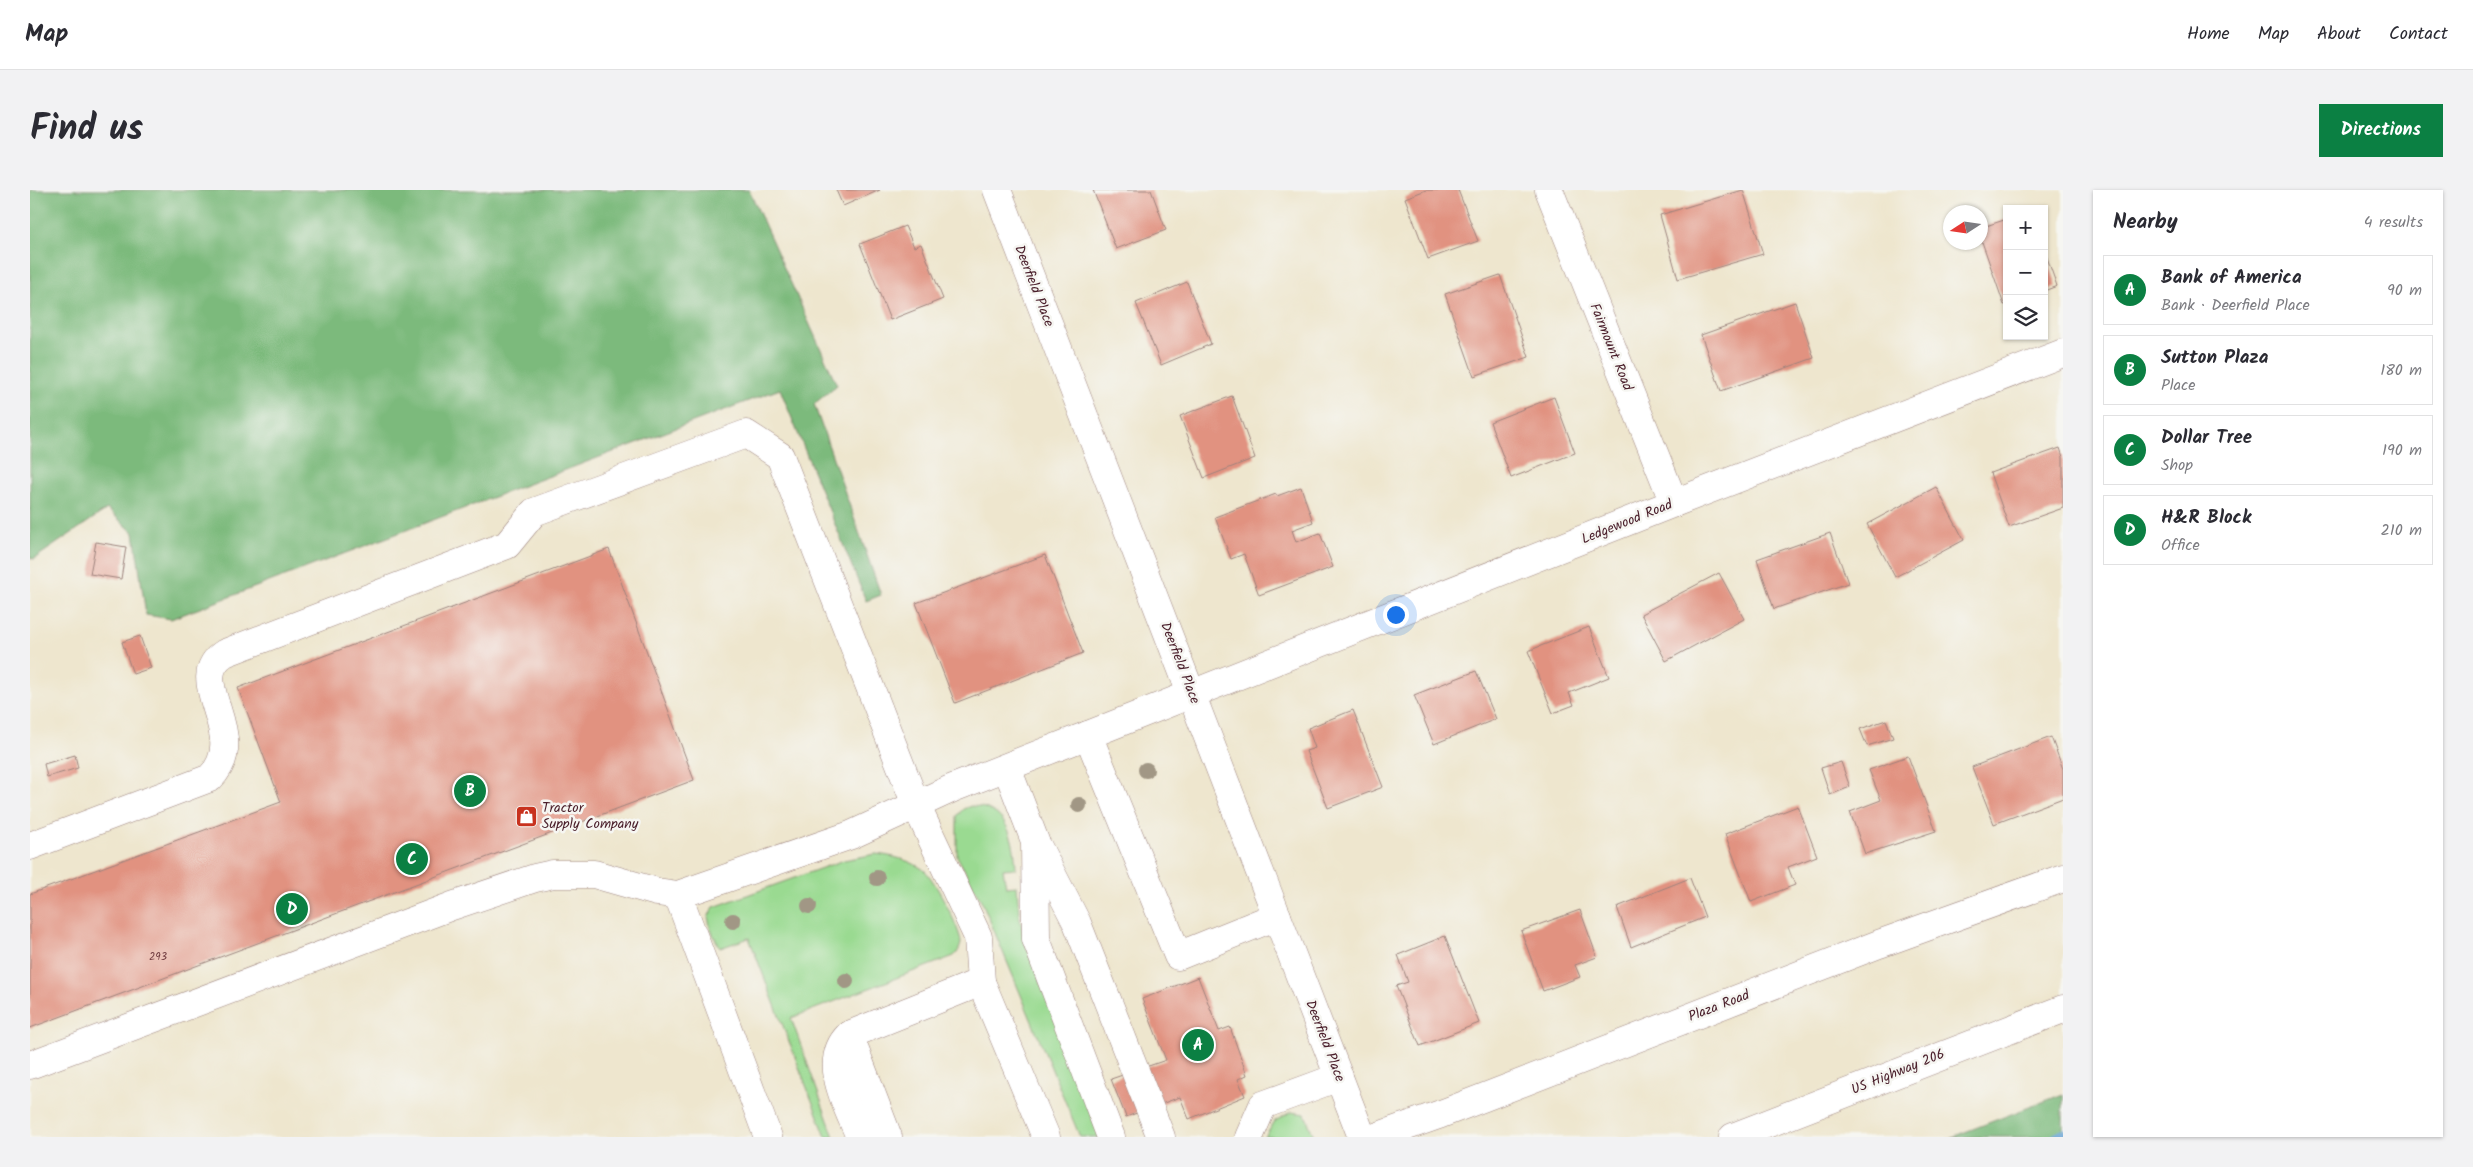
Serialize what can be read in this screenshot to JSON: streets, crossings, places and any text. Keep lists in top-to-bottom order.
{
  "streets": {
    "main road": [
      "Deerfield Place",
      "Fairmount Road",
      "Ledgewood Road",
      "Plaza Road",
      "US Highway 206"
    ]
  },
  "crossings": [
    ["Deerfield Place", "Ledgewood Road"],
    ["Fairmount Road", "Ledgewood Road"]
  ],
  "places": {
    "shop": ["Tractor Supply Company"]
  },
  "house_numbers": ["293"],
  "north": "left",
  "page": {
    "header": "Map",
    "nav": [
      "Home",
      "Map",
      "About",
      "Contact"
    ],
    "title": "Find us",
    "buttons": "Directions",
    "heading": ["Nearby", "4 results"],
    "map_buttons": ["+", "−"],
    "list": [
      {
        "mark": "A",
        "name": "Bank of America",
        "note": "Bank · Deerfield Place",
        "value": "90 m"
      },
      {
        "mark": "B",
        "name": "Sutton Plaza",
        "note": "Place",
        "value": "180 m"
      },
      {
        "mark": "C",
        "name": "Dollar Tree",
        "note": "Shop",
        "value": "190 m"
      },
      {
        "mark": "D",
        "name": "H&R Block",
        "note": "Office",
        "value": "210 m"
      }
    ],
    "pins": [
      "B",
      "C",
      "D",
      "A"
    ]
  }
}
